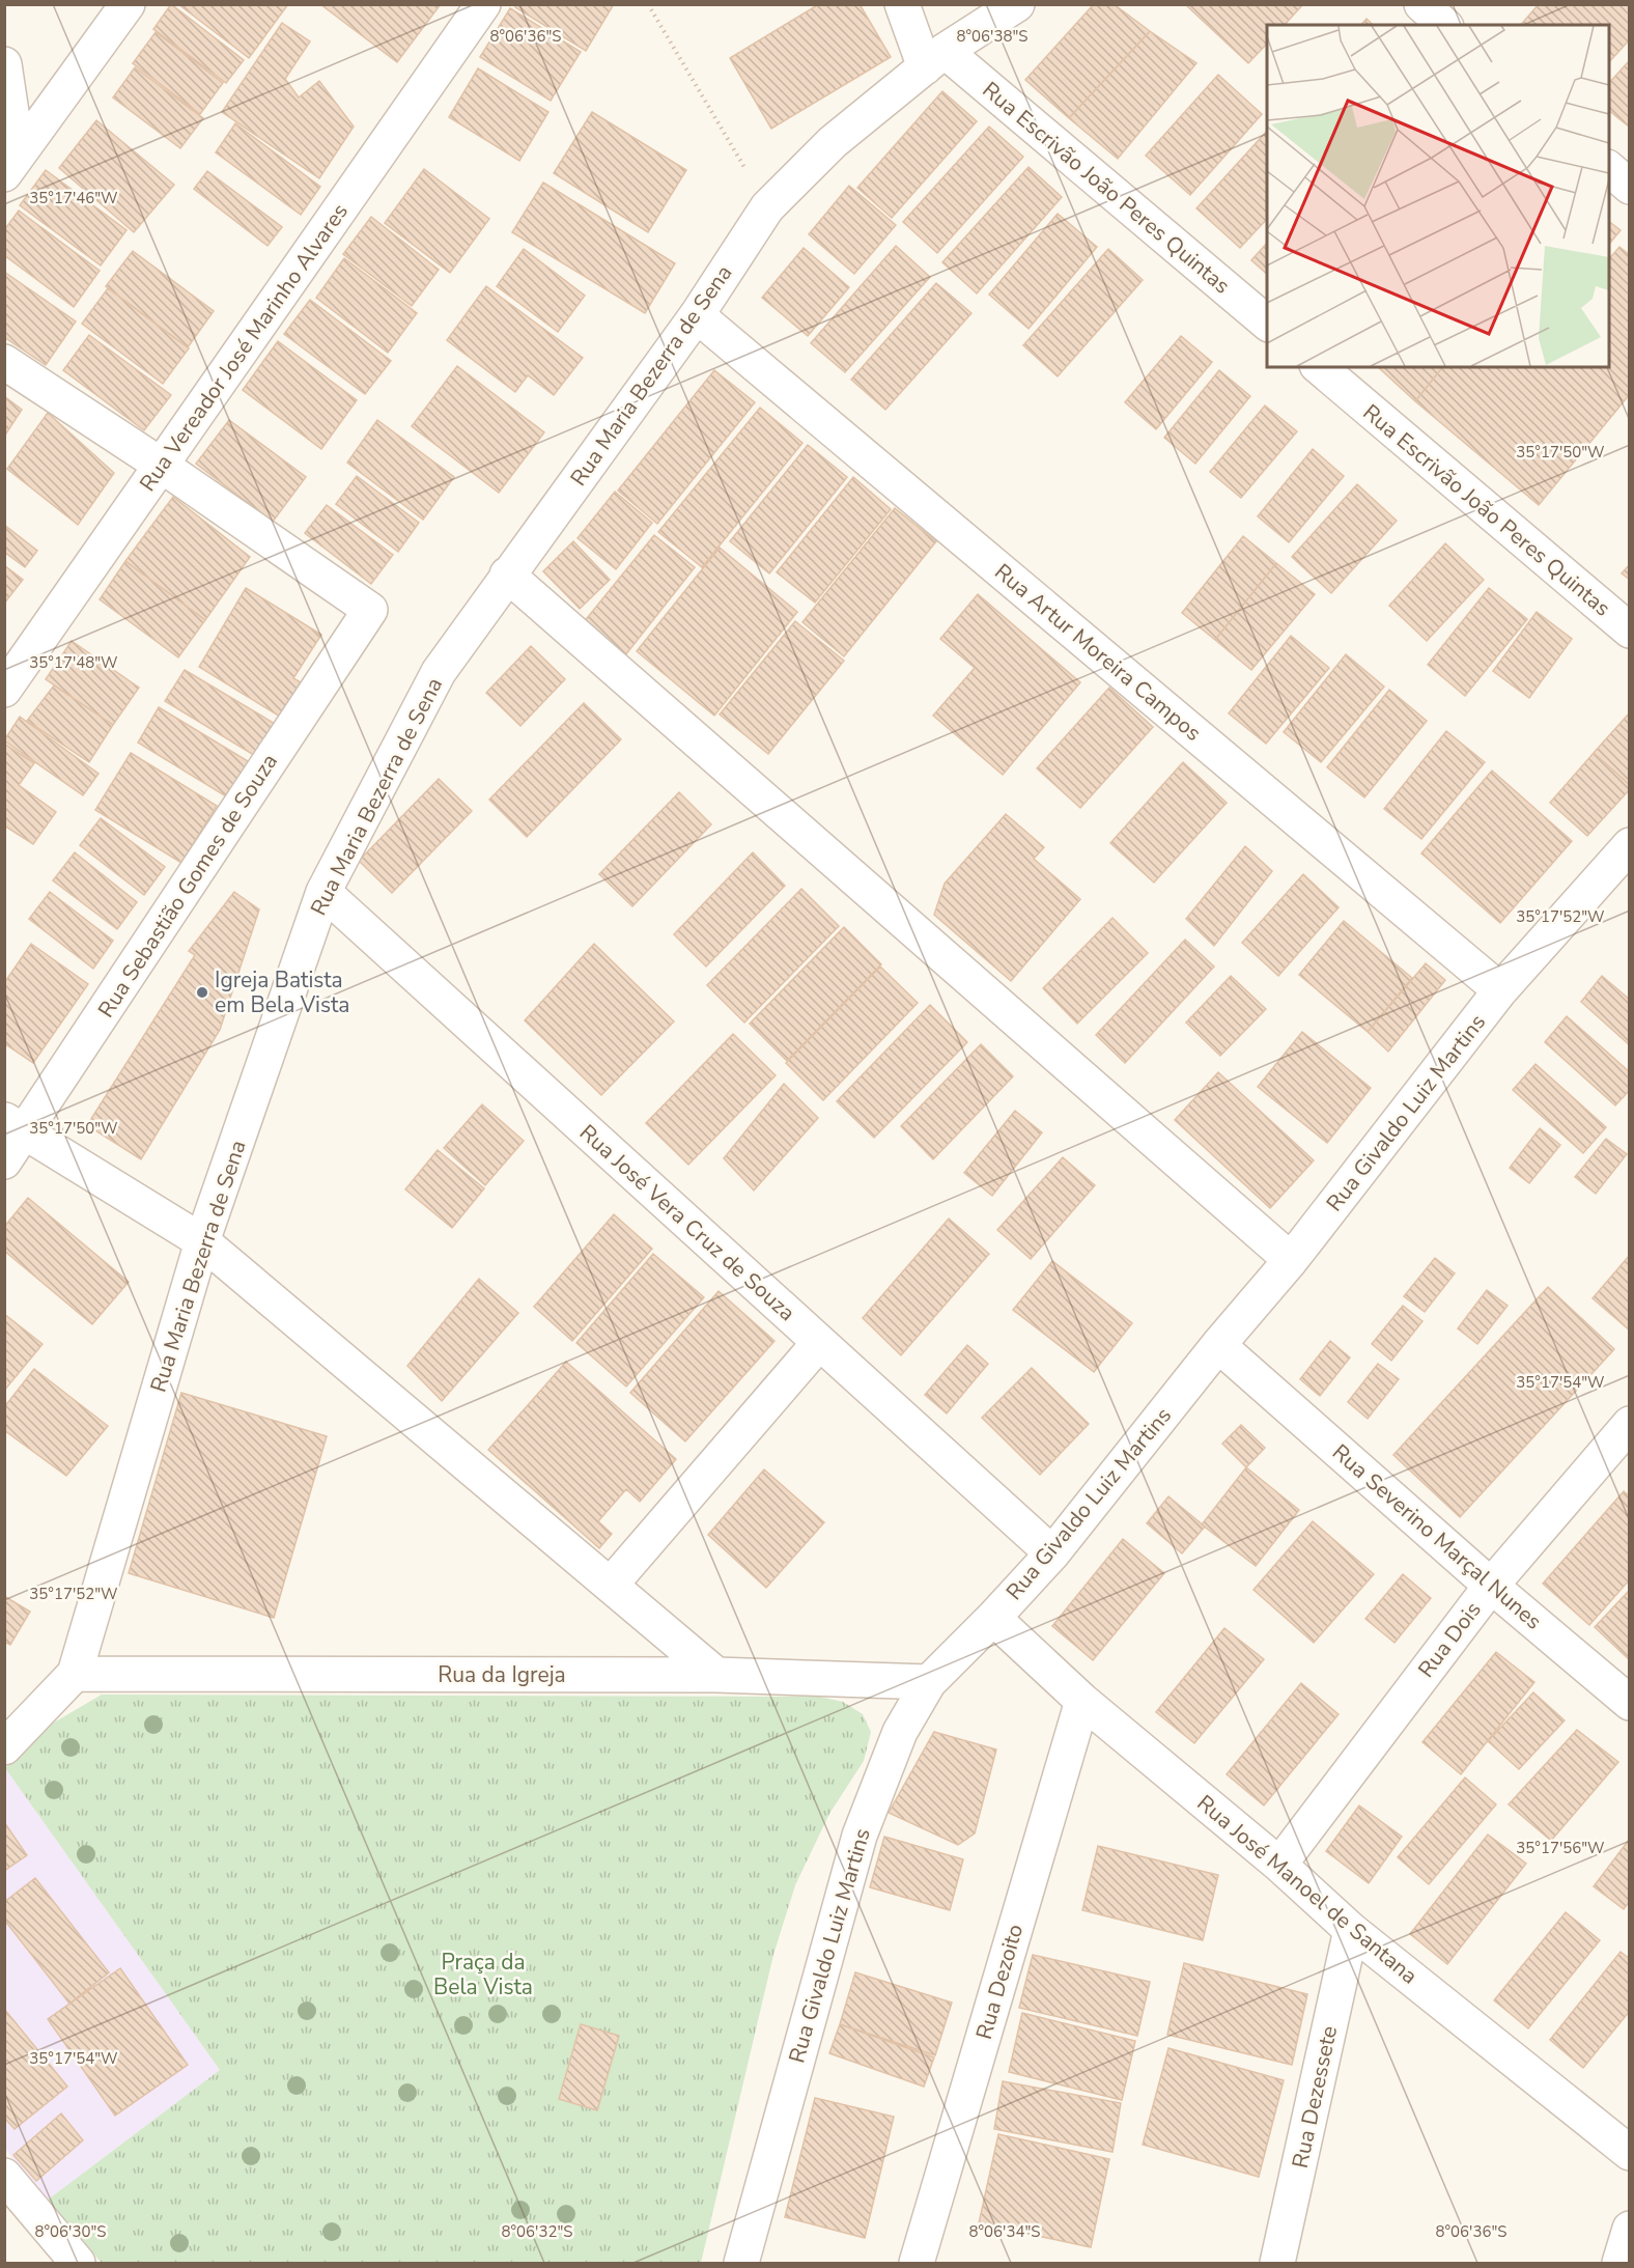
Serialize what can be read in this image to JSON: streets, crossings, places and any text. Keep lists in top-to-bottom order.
{
  "streets": {
    "street": [
      "Rua Escrivão João Peres Quintas",
      "Rua Vereador José Marinho Alvares",
      "Rua Maria Bezerra de Sena",
      "Rua Artur Moreira Campos",
      "Rua Sebastião Gomes de Souza",
      "Rua Givaldo Luiz Martins",
      "Rua José Vera Cruz de Souza",
      "Rua Severino Marçal Nunes",
      "Rua Dois",
      "Rua da Igreja",
      "Rua José Manoel de Santana",
      "Rua Dezoito",
      "Rua Dezessete"
    ]
  },
  "crossings": [
    ["Rua Escrivão João Peres Quintas", "Rua Maria Bezerra de Sena"],
    ["Rua Vereador José Marinho Alvares", "Rua Sebastião Gomes de Souza"],
    ["Rua Maria Bezerra de Sena", "Rua Artur Moreira Campos"],
    ["Rua Maria Bezerra de Sena", "Rua José Vera Cruz de Souza"],
    ["Rua Maria Bezerra de Sena", "Rua da Igreja"],
    ["Rua Artur Moreira Campos", "Rua Givaldo Luiz Martins"],
    ["Rua Givaldo Luiz Martins", "Rua José Vera Cruz de Souza"],
    ["Rua Givaldo Luiz Martins", "Rua Severino Marçal Nunes"],
    ["Rua Givaldo Luiz Martins", "Rua da Igreja"],
    ["Rua Givaldo Luiz Martins", "Rua José Manoel de Santana"],
    ["Rua Severino Marçal Nunes", "Rua Dois"],
    ["Rua Dois", "Rua José Manoel de Santana"],
    ["Rua José Manoel de Santana", "Rua Dezoito"],
    ["Rua José Manoel de Santana", "Rua Dezessete"]
  ],
  "parks": ["Praça da Bela Vista"],
  "places": ["Igreja Batista em Bela Vista"],
  "coordinates": [
    "8°06'36\"S",
    "8°06'38\"S",
    "35°17'46\"W",
    "35°17'50\"W",
    "35°17'48\"W",
    "35°17'52\"W",
    "35°17'54\"W",
    "35°17'56\"W",
    "8°06'30\"S",
    "8°06'32\"S",
    "8°06'34\"S"
  ]
}
